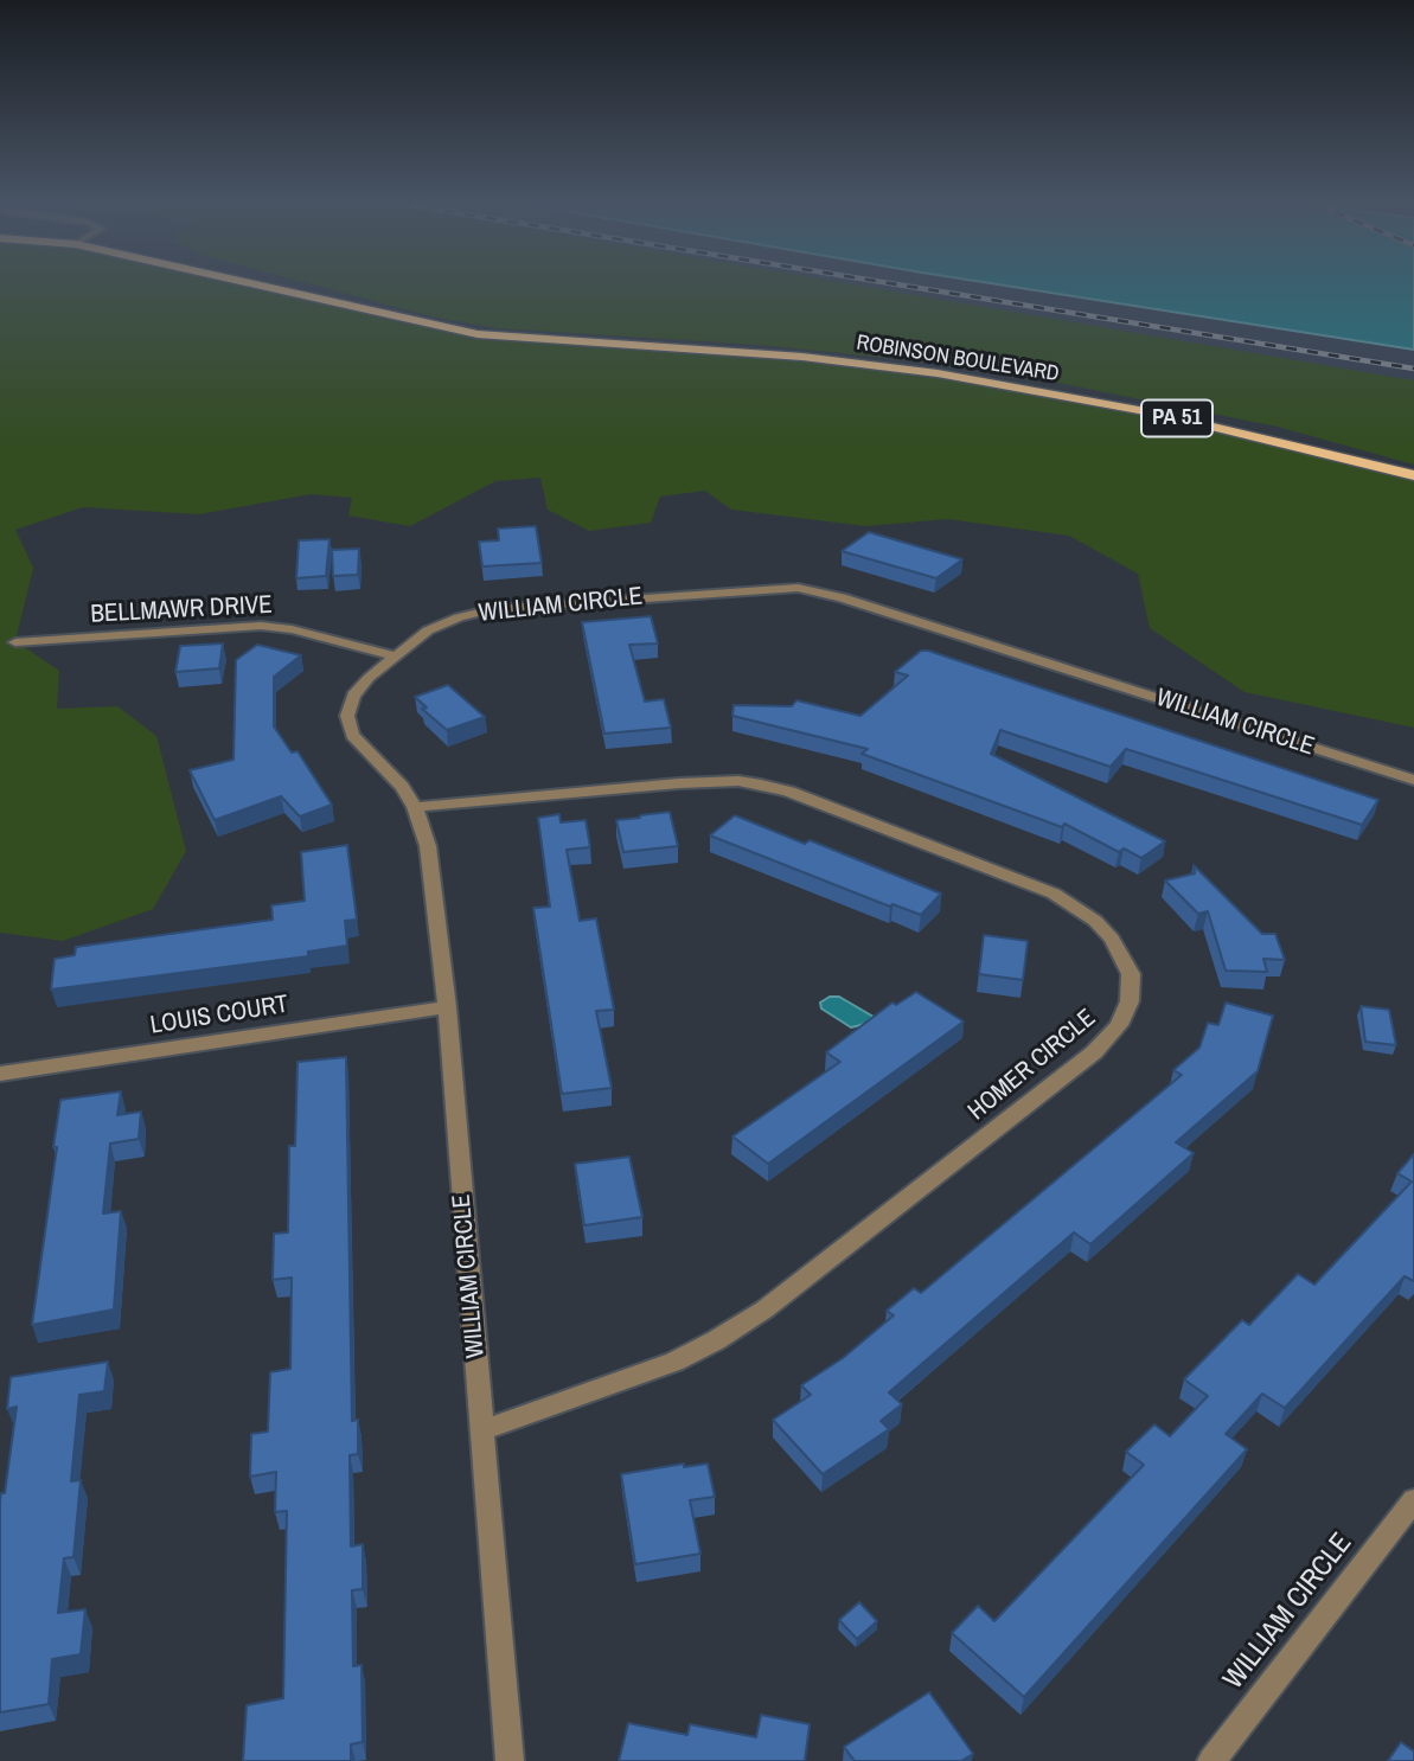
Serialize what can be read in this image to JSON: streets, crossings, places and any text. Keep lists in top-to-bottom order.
{
  "streets": {
    "main road": ["ROBINSON BOULEVARD", "PA 51"],
    "street": [
      "WILLIAM CIRCLE",
      "BELLMAWR DRIVE",
      "LOUIS COURT",
      "HOMER CIRCLE"
    ]
  },
  "crossings": [
    ["WILLIAM CIRCLE", "BELLMAWR DRIVE"],
    ["WILLIAM CIRCLE", "LOUIS COURT"],
    ["WILLIAM CIRCLE", "HOMER CIRCLE"]
  ]
}
